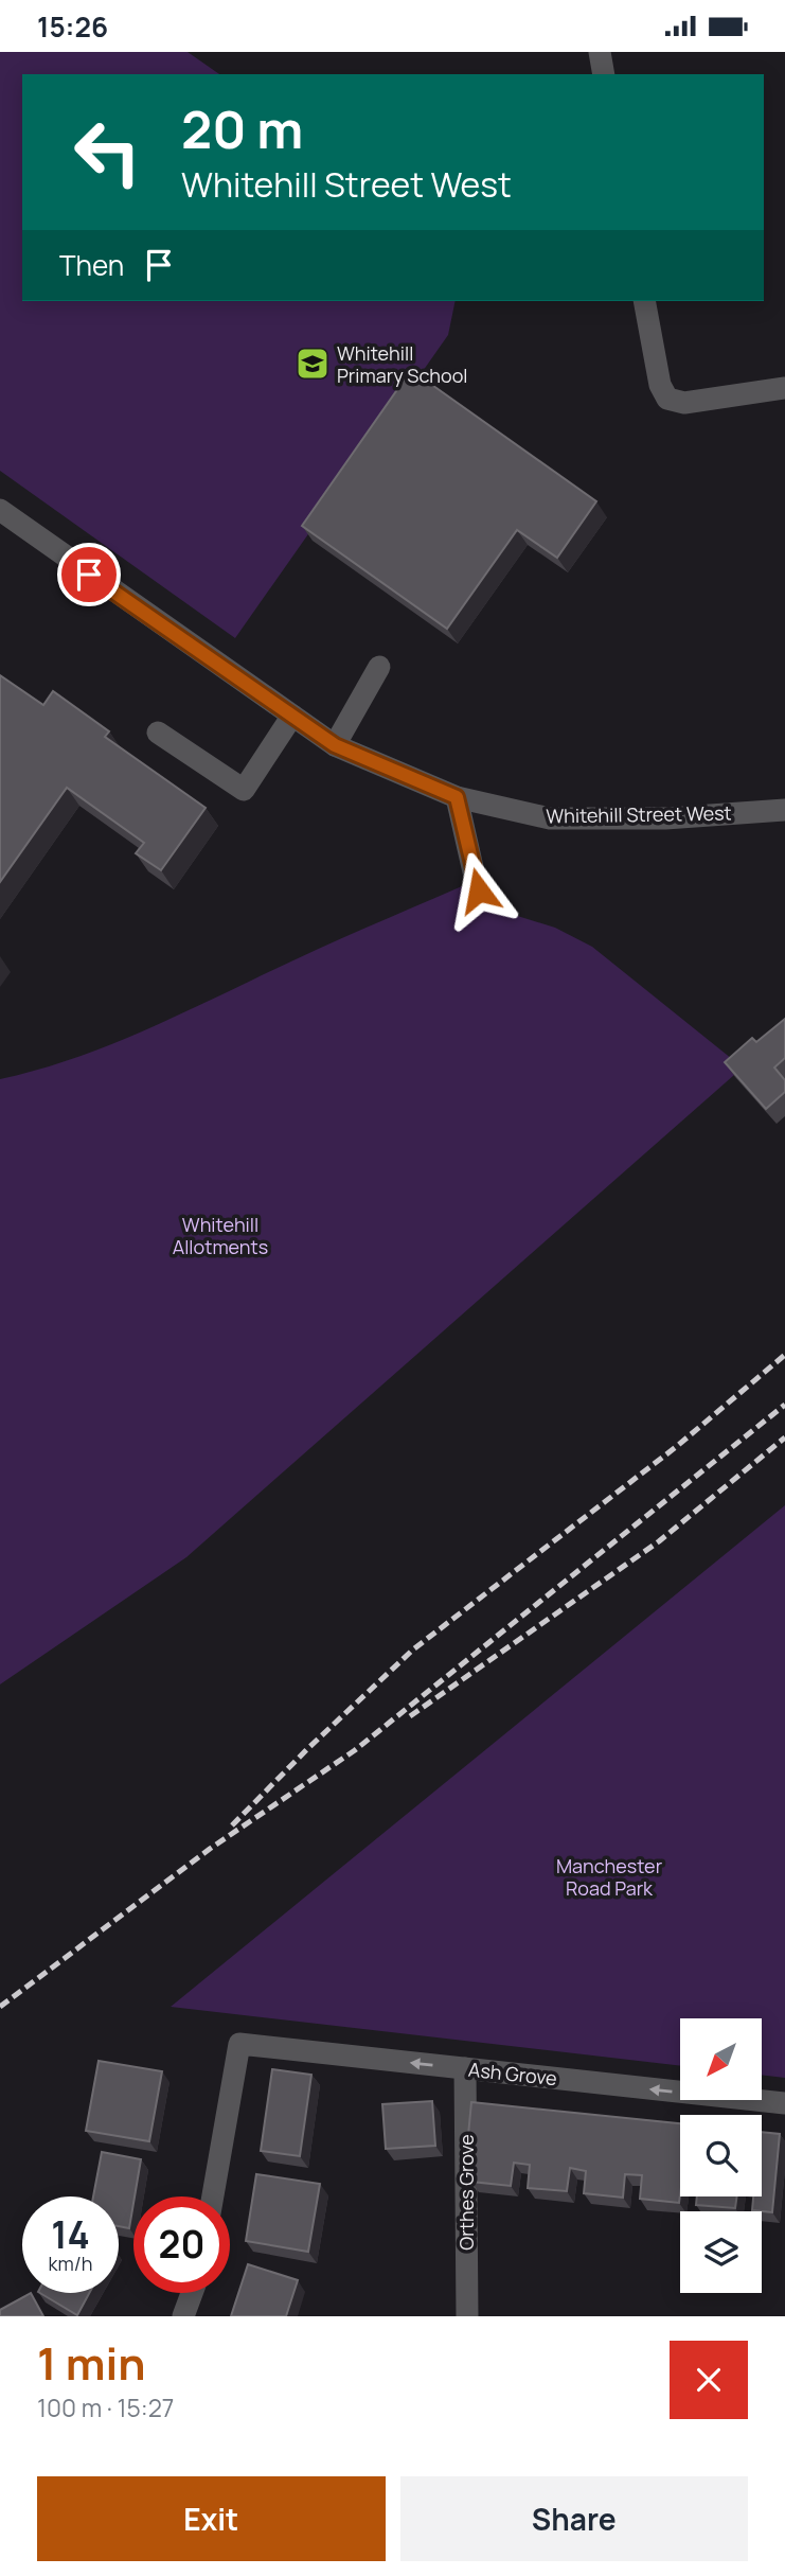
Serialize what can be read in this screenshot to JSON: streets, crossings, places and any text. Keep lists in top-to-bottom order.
{
  "streets": {
    "street": ["Whitehill Street West", "Ash Grove", "Orthes Grove"]
  },
  "crossings": [
    ["Ash Grove", "Orthes Grove"]
  ],
  "one_way": ["Ash Grove"],
  "parks": ["Whitehill Allotments", "Manchester Road Park"],
  "places": {
    "school or university": ["Whitehill Primary School"]
  },
  "north": "bottom left",
  "page": {
    "status": "15:26",
    "turn": ["20 m", "Whitehill Street West"],
    "then": "Then",
    "speed": "14 km/h",
    "limit": "20",
    "heading": ["1 min", "100 m · 15:27"],
    "buttons": ["Exit", "Share"]
  }
}
